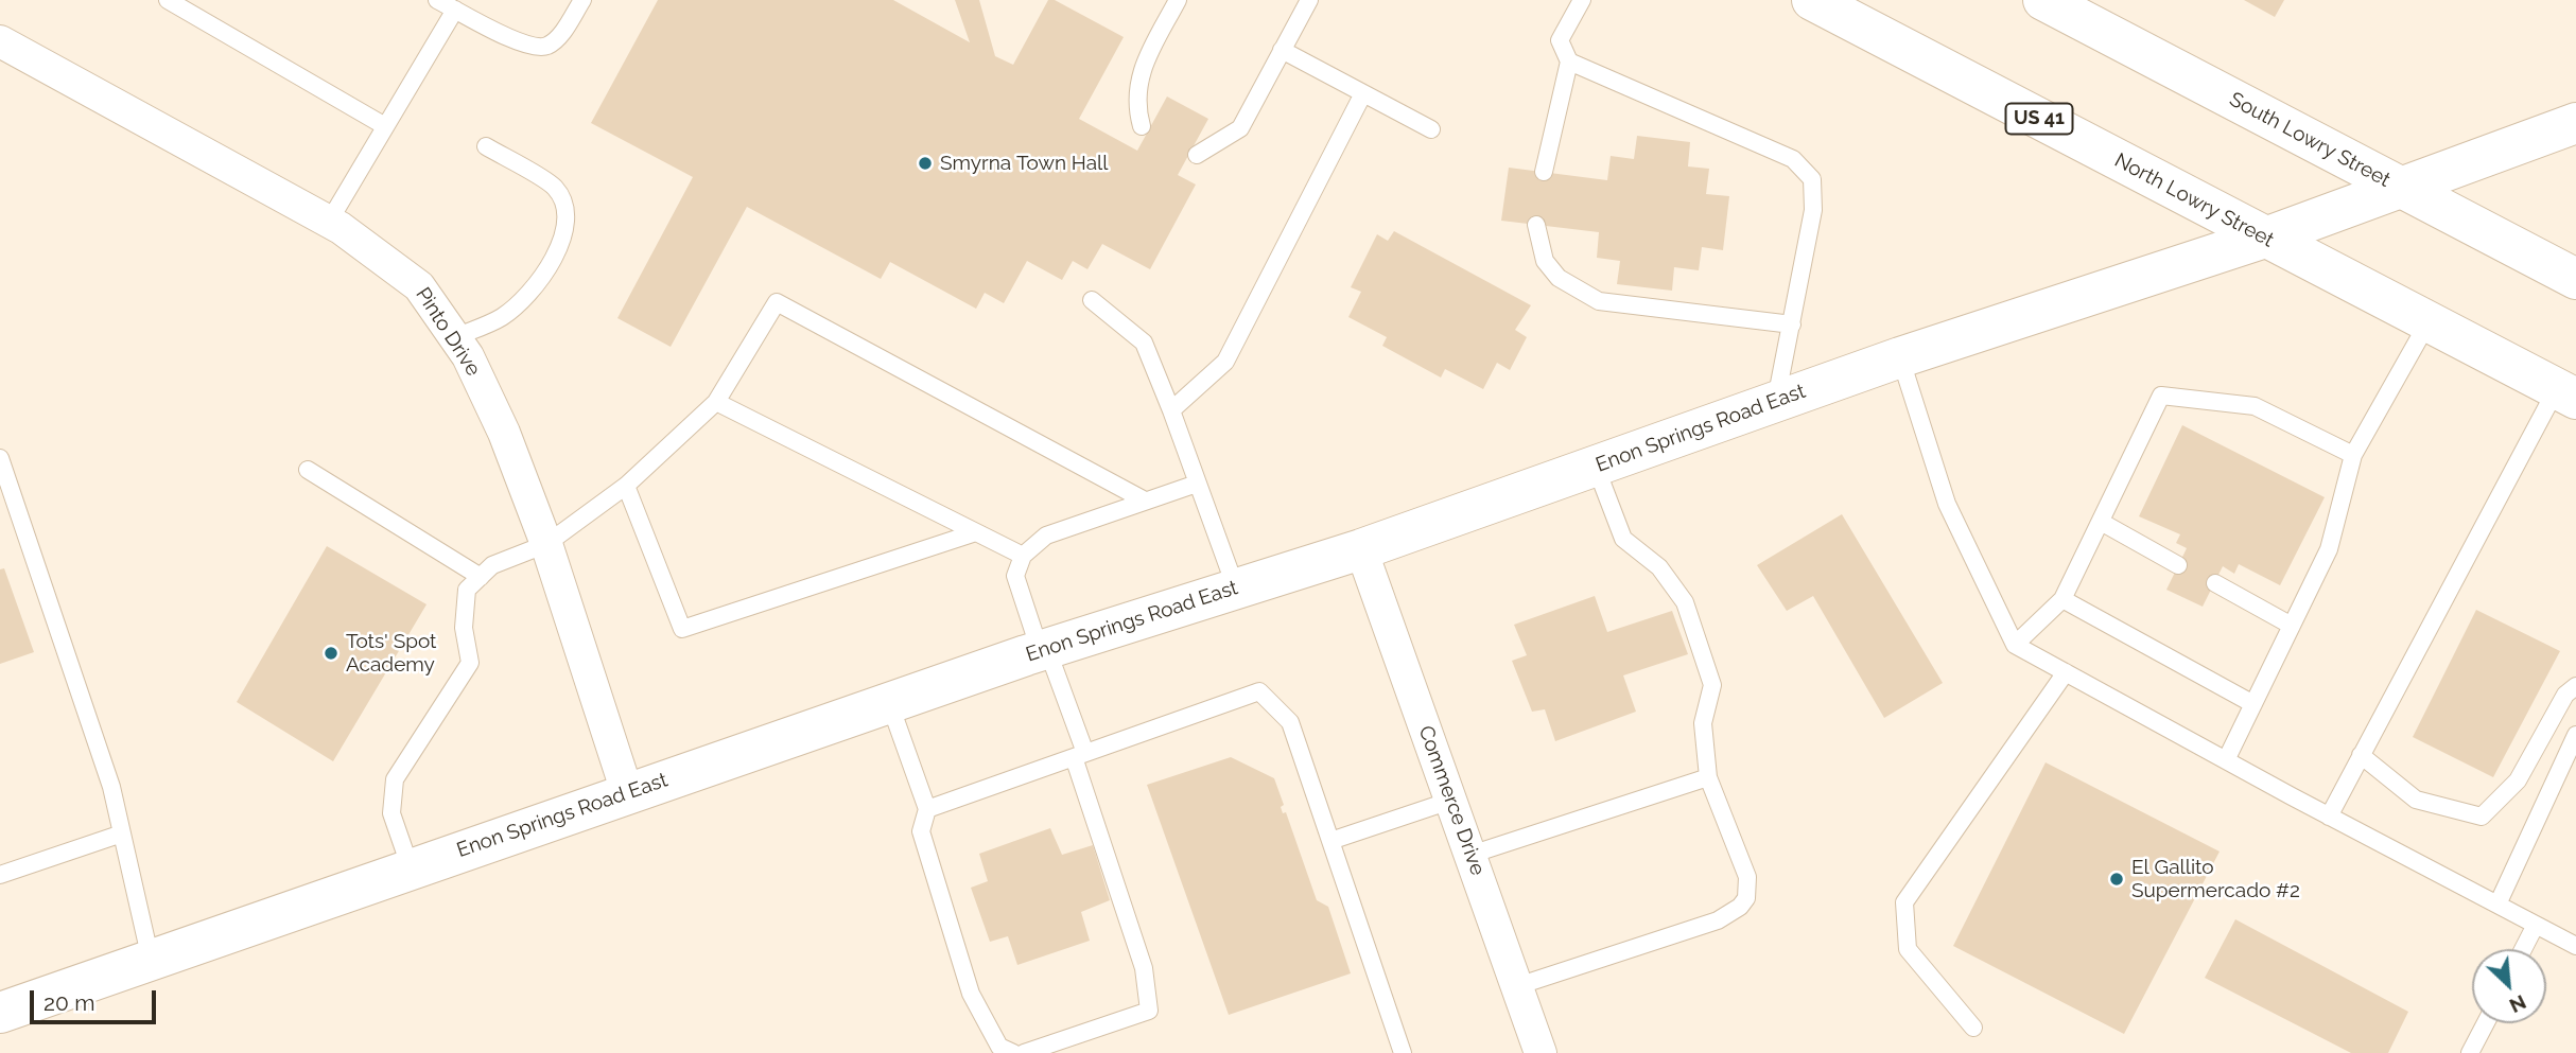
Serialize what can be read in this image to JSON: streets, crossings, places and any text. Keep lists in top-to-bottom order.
{
  "streets": {
    "street": [
      "US 41",
      "South Lowry Street",
      "North Lowry Street",
      "Pinto Drive",
      "Enon Springs Road East",
      "Commerce Drive"
    ]
  },
  "crossings": [
    ["South Lowry Street", "Enon Springs Road East"],
    ["North Lowry Street", "Enon Springs Road East"],
    ["Pinto Drive", "Enon Springs Road East"],
    ["Enon Springs Road East", "Commerce Drive"]
  ],
  "places": ["Smyrna Town Hall", "Tots' Spot Academy", "El Gallito Supermercado #2"],
  "scale_bar": "20 m",
  "north": "bottom right"
}
